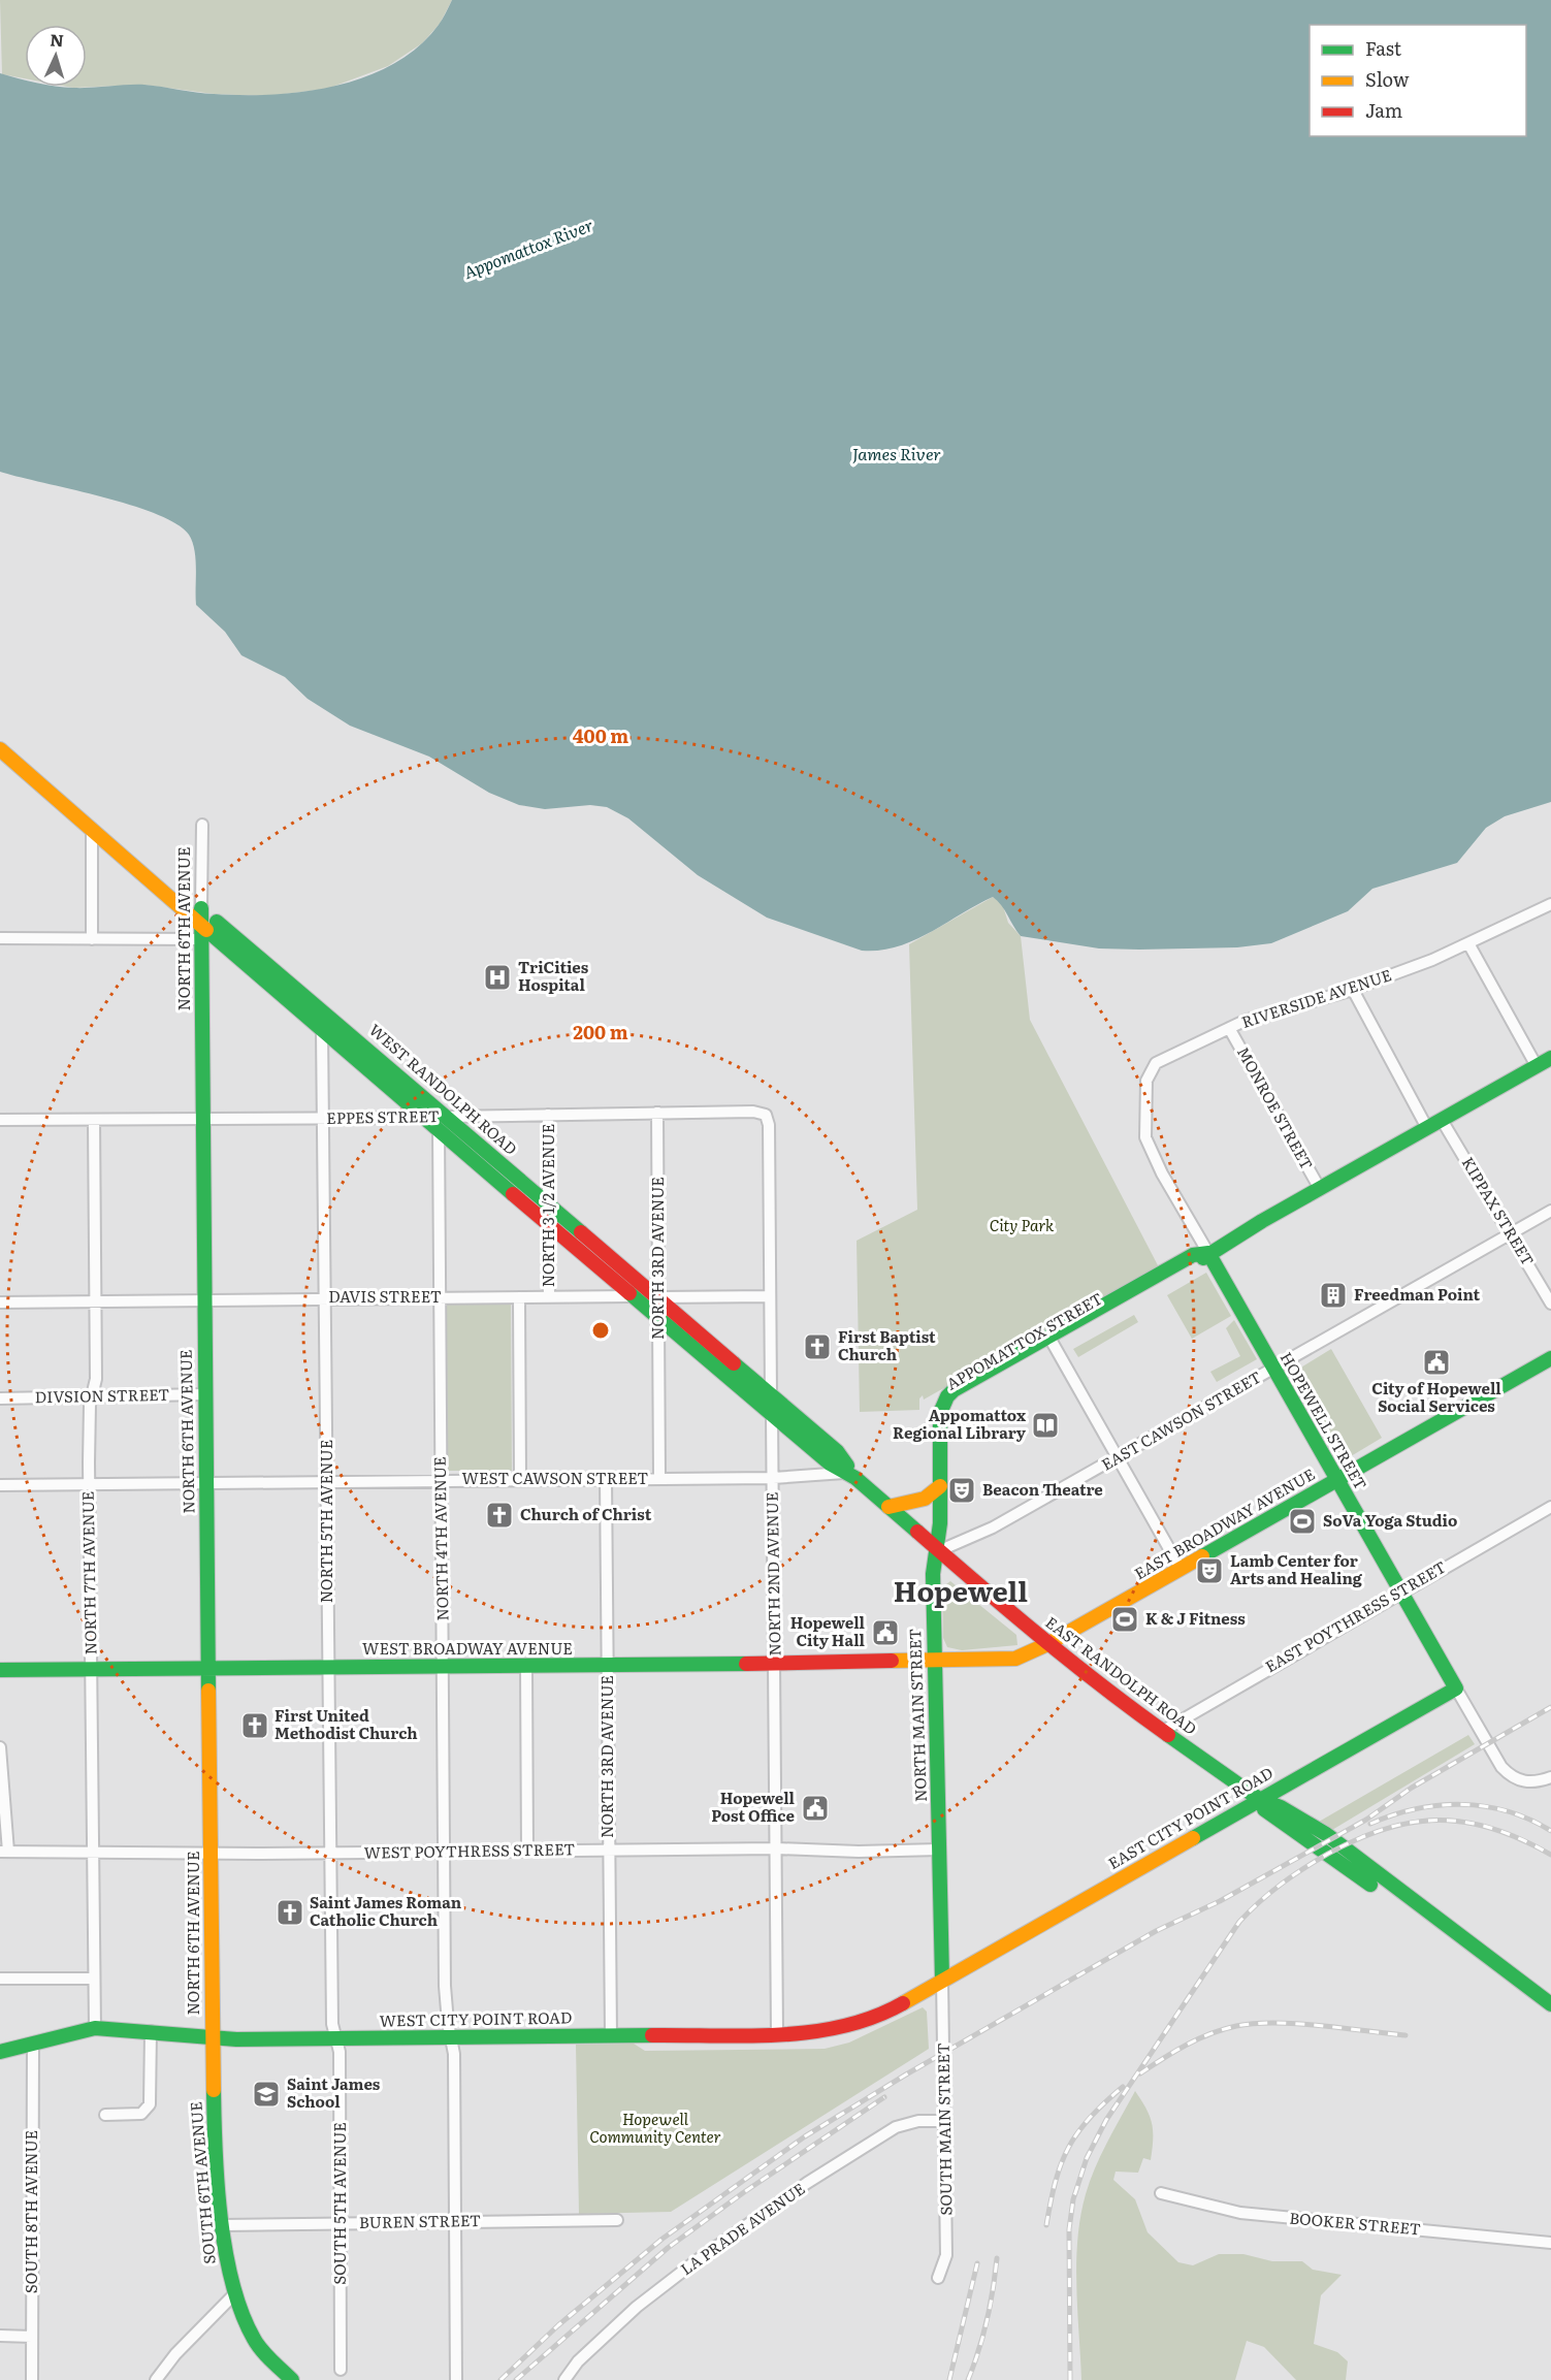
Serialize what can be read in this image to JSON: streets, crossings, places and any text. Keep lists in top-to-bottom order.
{
  "streets": {
    "main road": [
      "NORTH 6TH AVENUE",
      "WEST RANDOLPH ROAD",
      "APPOMATTOX STREET",
      "HOPEWELL STREET",
      "EAST BROADWAY AVENUE",
      "WEST BROADWAY AVENUE",
      "EAST RANDOLPH ROAD",
      "NORTH MAIN STREET",
      "EAST CITY POINT ROAD",
      "WEST CITY POINT ROAD",
      "SOUTH 6TH AVENUE"
    ],
    "street": [
      "RIVERSIDE AVENUE",
      "MONROE STREET",
      "EPPES STREET",
      "NORTH 3 1/2 AVENUE",
      "KIPPAX STREET",
      "NORTH 3RD AVENUE",
      "DAVIS STREET",
      "DIVSION STREET",
      "EAST CAWSON STREET",
      "WEST CAWSON STREET",
      "NORTH 5TH AVENUE",
      "NORTH 4TH AVENUE",
      "NORTH 7TH AVENUE",
      "NORTH 2ND AVENUE",
      "EAST POYTHRESS STREET",
      "WEST POYTHRESS STREET",
      "SOUTH MAIN STREET",
      "SOUTH 5TH AVENUE",
      "SOUTH 8TH AVENUE",
      "BUREN STREET",
      "BOOKER STREET",
      "LA PRADE AVENUE"
    ]
  },
  "crossings": [
    ["NORTH 6TH AVENUE", "WEST RANDOLPH ROAD"],
    ["NORTH 6TH AVENUE", "EPPES STREET"],
    ["NORTH 6TH AVENUE", "DAVIS STREET"],
    ["NORTH 6TH AVENUE", "DIVSION STREET"],
    ["NORTH 6TH AVENUE", "WEST CAWSON STREET"],
    ["NORTH 6TH AVENUE", "WEST BROADWAY AVENUE"],
    ["NORTH 6TH AVENUE", "WEST POYTHRESS STREET"],
    ["NORTH 6TH AVENUE", "WEST CITY POINT ROAD"],
    ["NORTH 6TH AVENUE", "SOUTH 6TH AVENUE"],
    ["RIVERSIDE AVENUE", "MONROE STREET"],
    ["RIVERSIDE AVENUE", "HOPEWELL STREET"],
    ["WEST RANDOLPH ROAD", "EPPES STREET"],
    ["WEST RANDOLPH ROAD", "NORTH 3 1/2 AVENUE"],
    ["WEST RANDOLPH ROAD", "NORTH 3RD AVENUE"],
    ["WEST RANDOLPH ROAD", "DAVIS STREET"],
    ["WEST RANDOLPH ROAD", "EAST CAWSON STREET"],
    ["WEST RANDOLPH ROAD", "WEST CAWSON STREET"],
    ["WEST RANDOLPH ROAD", "NORTH 5TH AVENUE"],
    ["WEST RANDOLPH ROAD", "NORTH 4TH AVENUE"],
    ["WEST RANDOLPH ROAD", "NORTH 2ND AVENUE"],
    ["WEST RANDOLPH ROAD", "EAST RANDOLPH ROAD"],
    ["WEST RANDOLPH ROAD", "NORTH MAIN STREET"],
    ["MONROE STREET", "APPOMATTOX STREET"],
    ["EPPES STREET", "NORTH 3 1/2 AVENUE"],
    ["EPPES STREET", "NORTH 3RD AVENUE"],
    ["EPPES STREET", "NORTH 5TH AVENUE"],
    ["EPPES STREET", "NORTH 7TH AVENUE"],
    ["EPPES STREET", "NORTH 2ND AVENUE"],
    ["NORTH 3 1/2 AVENUE", "DAVIS STREET"],
    ["NORTH 3 1/2 AVENUE", "WEST CAWSON STREET"],
    ["KIPPAX STREET", "APPOMATTOX STREET"],
    ["KIPPAX STREET", "EAST CAWSON STREET"],
    ["NORTH 3RD AVENUE", "DAVIS STREET"],
    ["NORTH 3RD AVENUE", "WEST CAWSON STREET"],
    ["NORTH 3RD AVENUE", "WEST BROADWAY AVENUE"],
    ["NORTH 3RD AVENUE", "WEST POYTHRESS STREET"],
    ["NORTH 3RD AVENUE", "WEST CITY POINT ROAD"],
    ["DAVIS STREET", "NORTH 5TH AVENUE"],
    ["DAVIS STREET", "NORTH 4TH AVENUE"],
    ["DAVIS STREET", "NORTH 7TH AVENUE"],
    ["DAVIS STREET", "NORTH 2ND AVENUE"],
    ["APPOMATTOX STREET", "HOPEWELL STREET"],
    ["APPOMATTOX STREET", "NORTH MAIN STREET"],
    ["DIVSION STREET", "NORTH 7TH AVENUE"],
    ["EAST CAWSON STREET", "HOPEWELL STREET"],
    ["EAST CAWSON STREET", "EAST RANDOLPH ROAD"],
    ["EAST CAWSON STREET", "NORTH MAIN STREET"],
    ["HOPEWELL STREET", "EAST BROADWAY AVENUE"],
    ["HOPEWELL STREET", "EAST POYTHRESS STREET"],
    ["HOPEWELL STREET", "EAST CITY POINT ROAD"],
    ["WEST CAWSON STREET", "NORTH 5TH AVENUE"],
    ["WEST CAWSON STREET", "NORTH 4TH AVENUE"],
    ["WEST CAWSON STREET", "NORTH 7TH AVENUE"],
    ["WEST CAWSON STREET", "NORTH 2ND AVENUE"],
    ["NORTH 5TH AVENUE", "WEST BROADWAY AVENUE"],
    ["NORTH 5TH AVENUE", "WEST POYTHRESS STREET"],
    ["NORTH 5TH AVENUE", "WEST CITY POINT ROAD"],
    ["NORTH 5TH AVENUE", "SOUTH 5TH AVENUE"],
    ["EAST BROADWAY AVENUE", "WEST BROADWAY AVENUE"],
    ["EAST BROADWAY AVENUE", "EAST RANDOLPH ROAD"],
    ["EAST BROADWAY AVENUE", "NORTH MAIN STREET"],
    ["NORTH 4TH AVENUE", "WEST BROADWAY AVENUE"],
    ["NORTH 4TH AVENUE", "WEST POYTHRESS STREET"],
    ["NORTH 4TH AVENUE", "WEST CITY POINT ROAD"],
    ["NORTH 4TH AVENUE", "BUREN STREET"],
    ["NORTH 7TH AVENUE", "WEST BROADWAY AVENUE"],
    ["NORTH 7TH AVENUE", "WEST POYTHRESS STREET"],
    ["NORTH 7TH AVENUE", "WEST CITY POINT ROAD"],
    ["NORTH 2ND AVENUE", "WEST BROADWAY AVENUE"],
    ["NORTH 2ND AVENUE", "WEST POYTHRESS STREET"],
    ["NORTH 2ND AVENUE", "WEST CITY POINT ROAD"],
    ["EAST POYTHRESS STREET", "EAST RANDOLPH ROAD"],
    ["WEST BROADWAY AVENUE", "NORTH MAIN STREET"],
    ["EAST RANDOLPH ROAD", "NORTH MAIN STREET"],
    ["EAST RANDOLPH ROAD", "EAST CITY POINT ROAD"],
    ["NORTH MAIN STREET", "EAST CITY POINT ROAD"],
    ["NORTH MAIN STREET", "WEST POYTHRESS STREET"],
    ["NORTH MAIN STREET", "WEST CITY POINT ROAD"],
    ["NORTH MAIN STREET", "SOUTH MAIN STREET"],
    ["EAST CITY POINT ROAD", "WEST CITY POINT ROAD"],
    ["EAST CITY POINT ROAD", "SOUTH MAIN STREET"],
    ["WEST CITY POINT ROAD", "SOUTH MAIN STREET"],
    ["WEST CITY POINT ROAD", "SOUTH 6TH AVENUE"],
    ["WEST CITY POINT ROAD", "SOUTH 5TH AVENUE"],
    ["WEST CITY POINT ROAD", "SOUTH 8TH AVENUE"],
    ["SOUTH MAIN STREET", "LA PRADE AVENUE"],
    ["SOUTH 6TH AVENUE", "BUREN STREET"],
    ["SOUTH 5TH AVENUE", "BUREN STREET"]
  ],
  "districts": ["Hopewell"],
  "water": ["Appomattox River", "James River"],
  "parks": ["City Park", "Hopewell Community Center"],
  "places": {
    "hospital": ["TriCities Hospital"],
    "building": ["Freedman Point"],
    "church": [
      "First Baptist Church",
      "Church of Christ",
      "First United Methodist Church",
      "Saint James Roman Catholic Church"
    ],
    "public building": ["City of Hopewell Social Services", "Hopewell City Hall", "Hopewell Post Office"],
    "library": ["Appomattox Regional Library"],
    "theatre": ["Beacon Theatre", "Lamb Center for Arts and Healing"],
    "sports": ["SoVa Yoga Studio", "K & J Fitness"],
    "school or university": ["Saint James School"]
  },
  "legend": ["Fast", "Slow", "Jam"],
  "north": "top",
  "rings": ["400 m", "200 m"]
}
